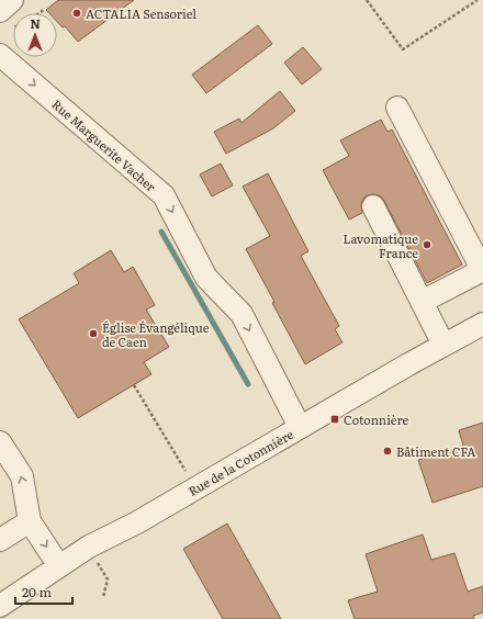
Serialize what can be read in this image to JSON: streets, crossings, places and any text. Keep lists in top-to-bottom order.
{
  "streets": {
    "street": ["Rue Marguerite Vacher", "Rue de la Cotonnière"]
  },
  "crossings": [
    ["Rue Marguerite Vacher", "Rue de la Cotonnière"]
  ],
  "places": {
    "other": [
      "ACTALIA Sensoriel",
      "Lavomatique France",
      "Église Évangélique de Caen",
      "Bâtiment CFA"
    ],
    "transit": ["Cotonnière"]
  },
  "scale_bar": "20 m",
  "north": "top"
}
